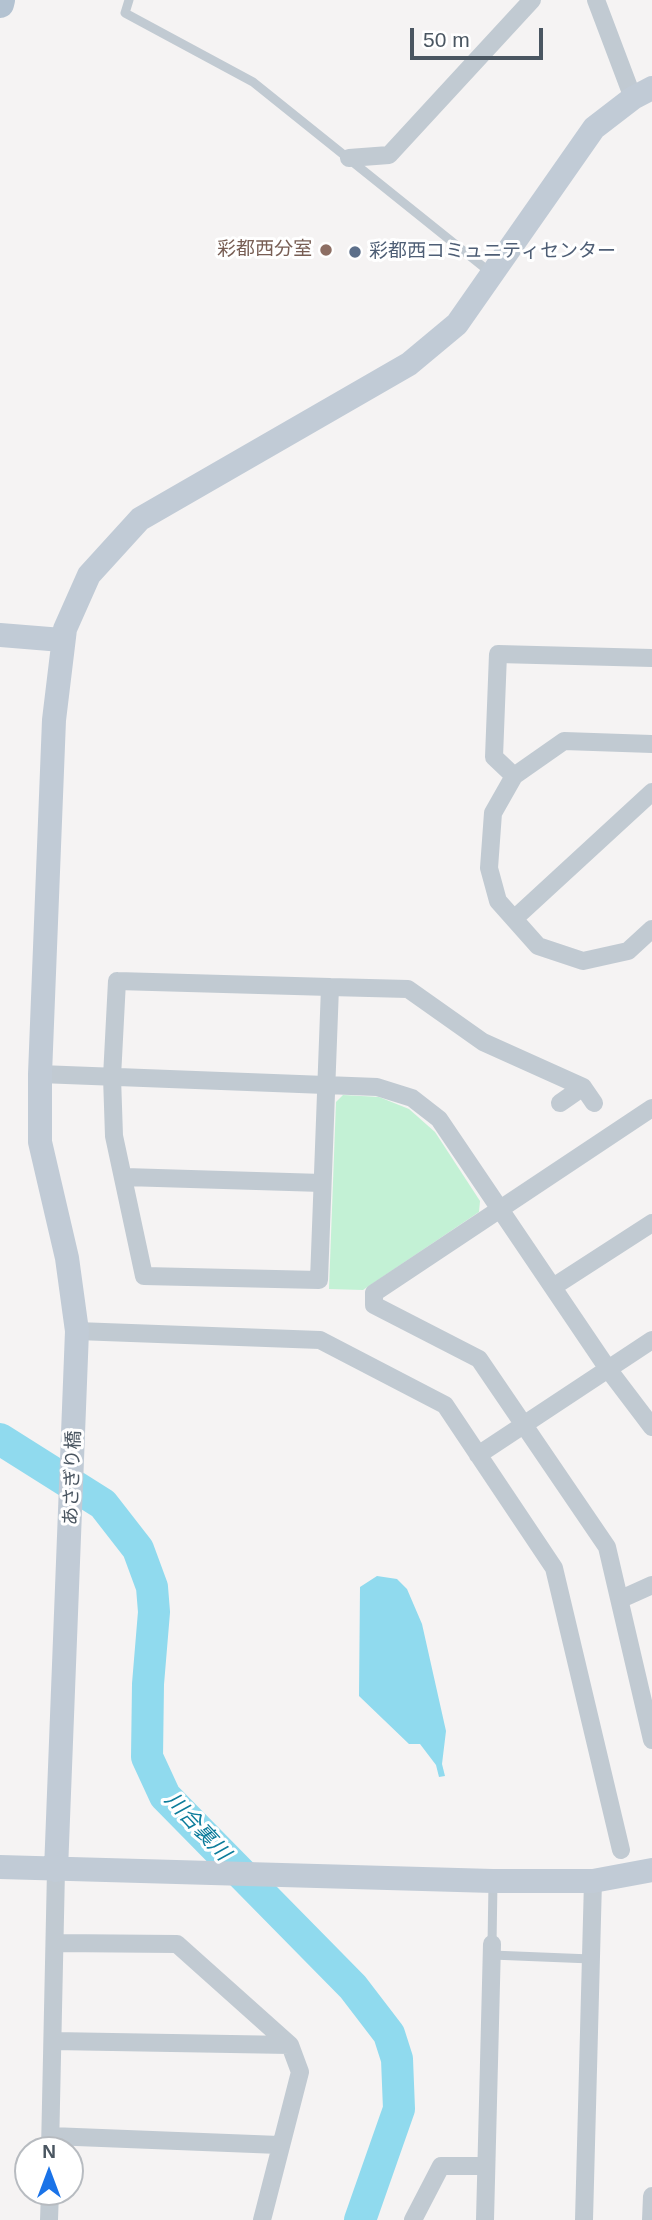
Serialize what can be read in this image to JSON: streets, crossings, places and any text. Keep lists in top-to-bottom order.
{
  "streets": {
    "street": ["あさぎり橋"]
  },
  "water": ["川合裏川"],
  "places": ["彩都西分室", "彩都西コミュニティセンター"],
  "scale_bar": "50 m",
  "north": "top"
}
